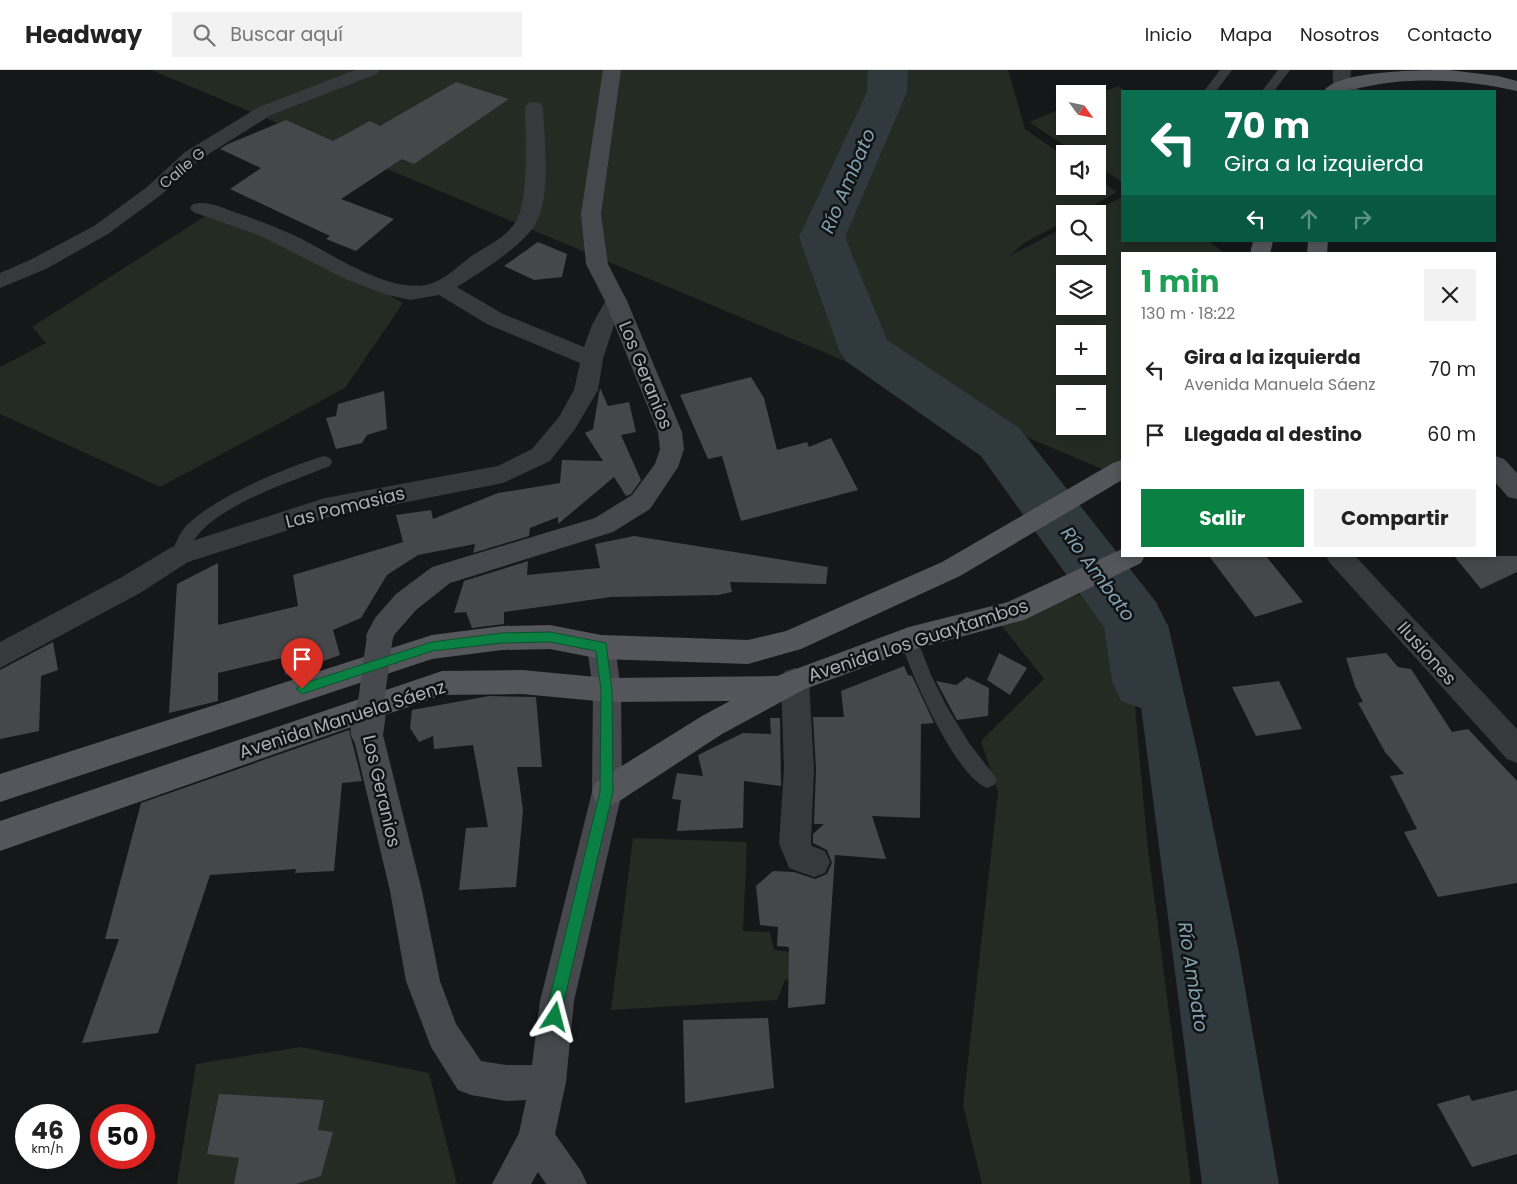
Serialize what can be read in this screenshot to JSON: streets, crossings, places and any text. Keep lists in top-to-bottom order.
{
  "streets": {
    "main road": ["Avenida Los Guaytambos", "Avenida Manuela Sáenz"],
    "street": [
      "Calle G",
      "Los Geranios",
      "Las Pomasias",
      "Ilusiones"
    ]
  },
  "crossings": [
    ["Los Geranios", "Las Pomasias"],
    ["Avenida Los Guaytambos", "Avenida Manuela Sáenz"]
  ],
  "water": ["Río Ambato"],
  "north": "bottom right",
  "page": {
    "header": "Headway",
    "search": "Buscar aquí",
    "nav": [
      "Inicio",
      "Mapa",
      "Nosotros",
      "Contacto"
    ],
    "map_buttons": ["+", "−"],
    "turn": ["70 m", "Gira a la izquierda"],
    "heading": ["1 min", "130 m · 18:22"],
    "list": [
      {
        "name": "Gira a la izquierda",
        "note": "Avenida Manuela Sáenz",
        "value": "70 m"
      },
      {
        "name": "Llegada al destino",
        "value": "60 m"
      }
    ],
    "buttons": ["Salir", "Compartir"],
    "speed": "46 km/h",
    "limit": "50"
  }
}
